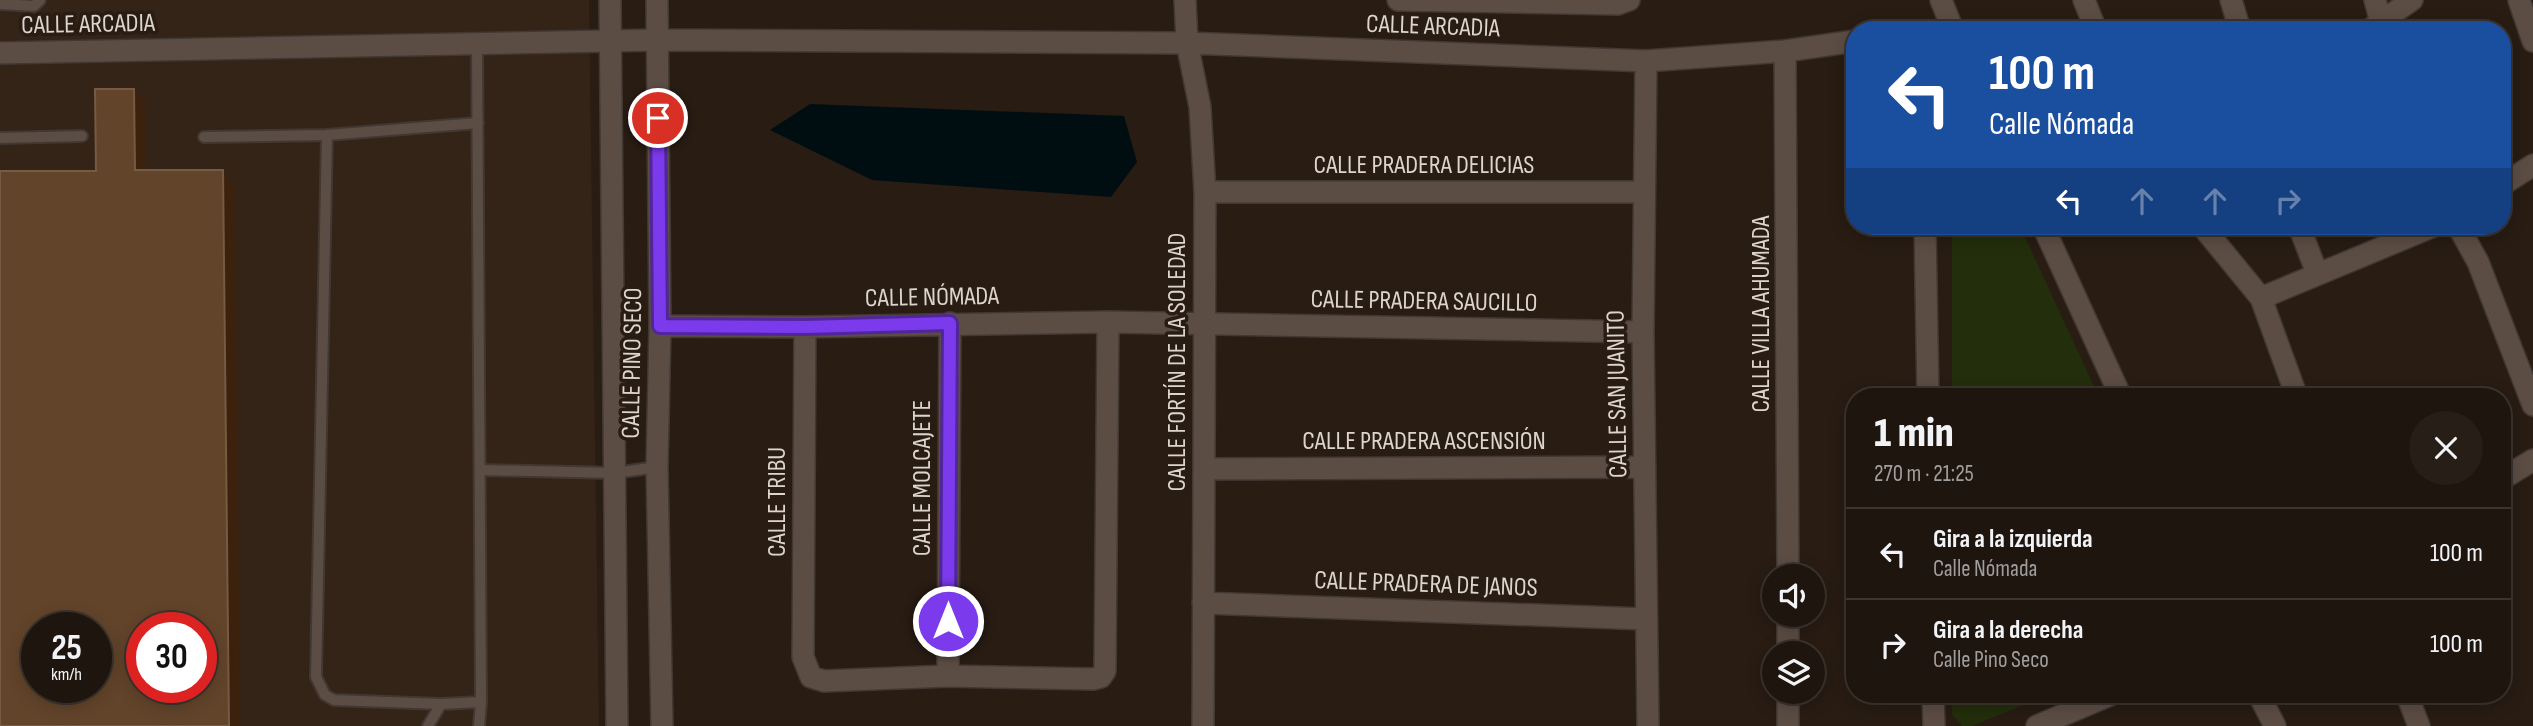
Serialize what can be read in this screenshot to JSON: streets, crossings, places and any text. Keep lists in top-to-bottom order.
{
  "streets": {
    "street": [
      "CALLE ARCADIA",
      "CALLE PRADERA DELICIAS",
      "CALLE NÓMADA",
      "CALLE PRADERA SAUCILLO",
      "CALLE VILLA AHUMADA",
      "CALLE FORTÍN DE LA SOLEDAD",
      "CALLE PINO SECO",
      "CALLE SAN JUANITO",
      "CALLE PRADERA ASCENSIÓN",
      "CALLE MOLCAJETE",
      "CALLE TRIBU",
      "CALLE PRADERA DE JANOS"
    ]
  },
  "crossings": [
    ["CALLE ARCADIA", "CALLE VILLA AHUMADA"],
    ["CALLE ARCADIA", "CALLE FORTÍN DE LA SOLEDAD"],
    ["CALLE ARCADIA", "CALLE PINO SECO"],
    ["CALLE ARCADIA", "CALLE SAN JUANITO"],
    ["CALLE PRADERA DELICIAS", "CALLE FORTÍN DE LA SOLEDAD"],
    ["CALLE PRADERA DELICIAS", "CALLE SAN JUANITO"],
    ["CALLE NÓMADA", "CALLE PRADERA SAUCILLO"],
    ["CALLE NÓMADA", "CALLE FORTÍN DE LA SOLEDAD"],
    ["CALLE NÓMADA", "CALLE PINO SECO"],
    ["CALLE NÓMADA", "CALLE MOLCAJETE"],
    ["CALLE NÓMADA", "CALLE TRIBU"],
    ["CALLE PRADERA SAUCILLO", "CALLE FORTÍN DE LA SOLEDAD"],
    ["CALLE PRADERA SAUCILLO", "CALLE SAN JUANITO"],
    ["CALLE FORTÍN DE LA SOLEDAD", "CALLE PRADERA ASCENSIÓN"],
    ["CALLE FORTÍN DE LA SOLEDAD", "CALLE PRADERA DE JANOS"],
    ["CALLE SAN JUANITO", "CALLE PRADERA ASCENSIÓN"],
    ["CALLE SAN JUANITO", "CALLE PRADERA DE JANOS"],
    ["CALLE MOLCAJETE", "CALLE TRIBU"]
  ],
  "page": {
    "turn": ["100 m", "Calle Nómada"],
    "heading": ["1 min", "270 m · 21:25"],
    "list": [
      {
        "name": "Gira a la izquierda",
        "note": "Calle Nómada",
        "value": "100 m"
      },
      {
        "name": "Gira a la derecha",
        "note": "Calle Pino Seco",
        "value": "100 m"
      }
    ],
    "speed": "25 km/h",
    "limit": "30"
  }
}
